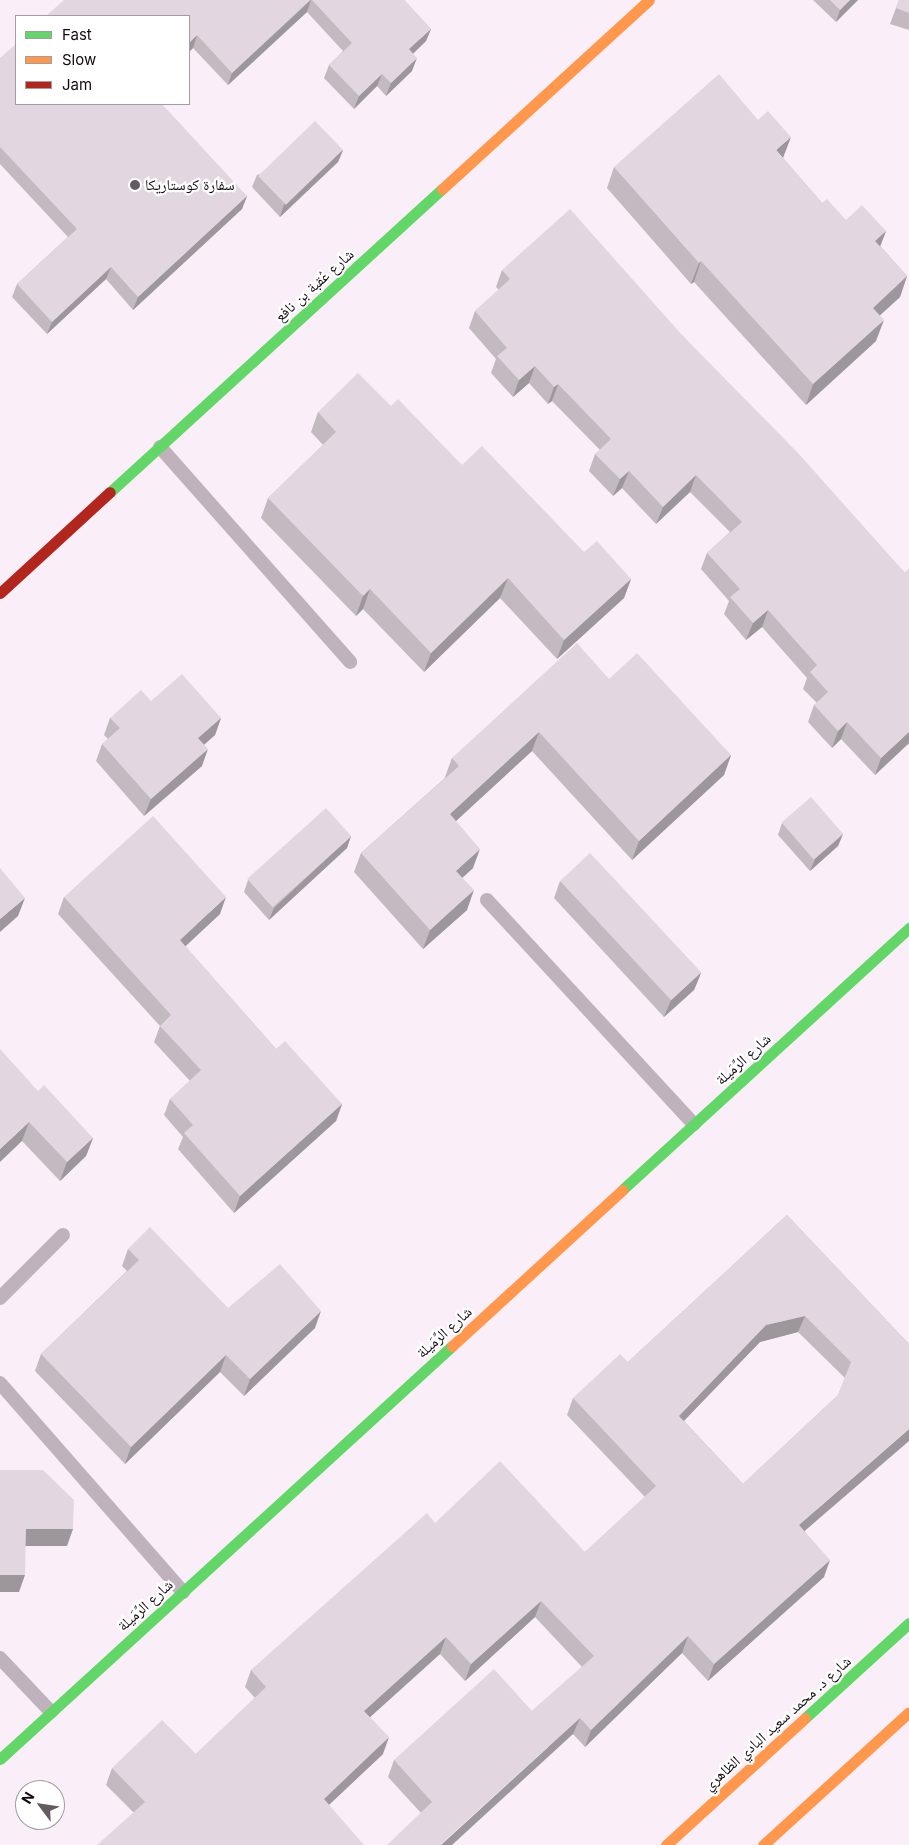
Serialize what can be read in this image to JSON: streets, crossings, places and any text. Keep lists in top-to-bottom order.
{
  "streets": {
    "street": ["شارع عُقبة بن نافع", "شارع الرِّمَيلة", "شارع د. محمد سعيد البادي الظاهري"]
  },
  "places": ["سفارة كوستاريكا"],
  "legend": ["Fast", "Slow", "Jam"],
  "north": "top left"
}
